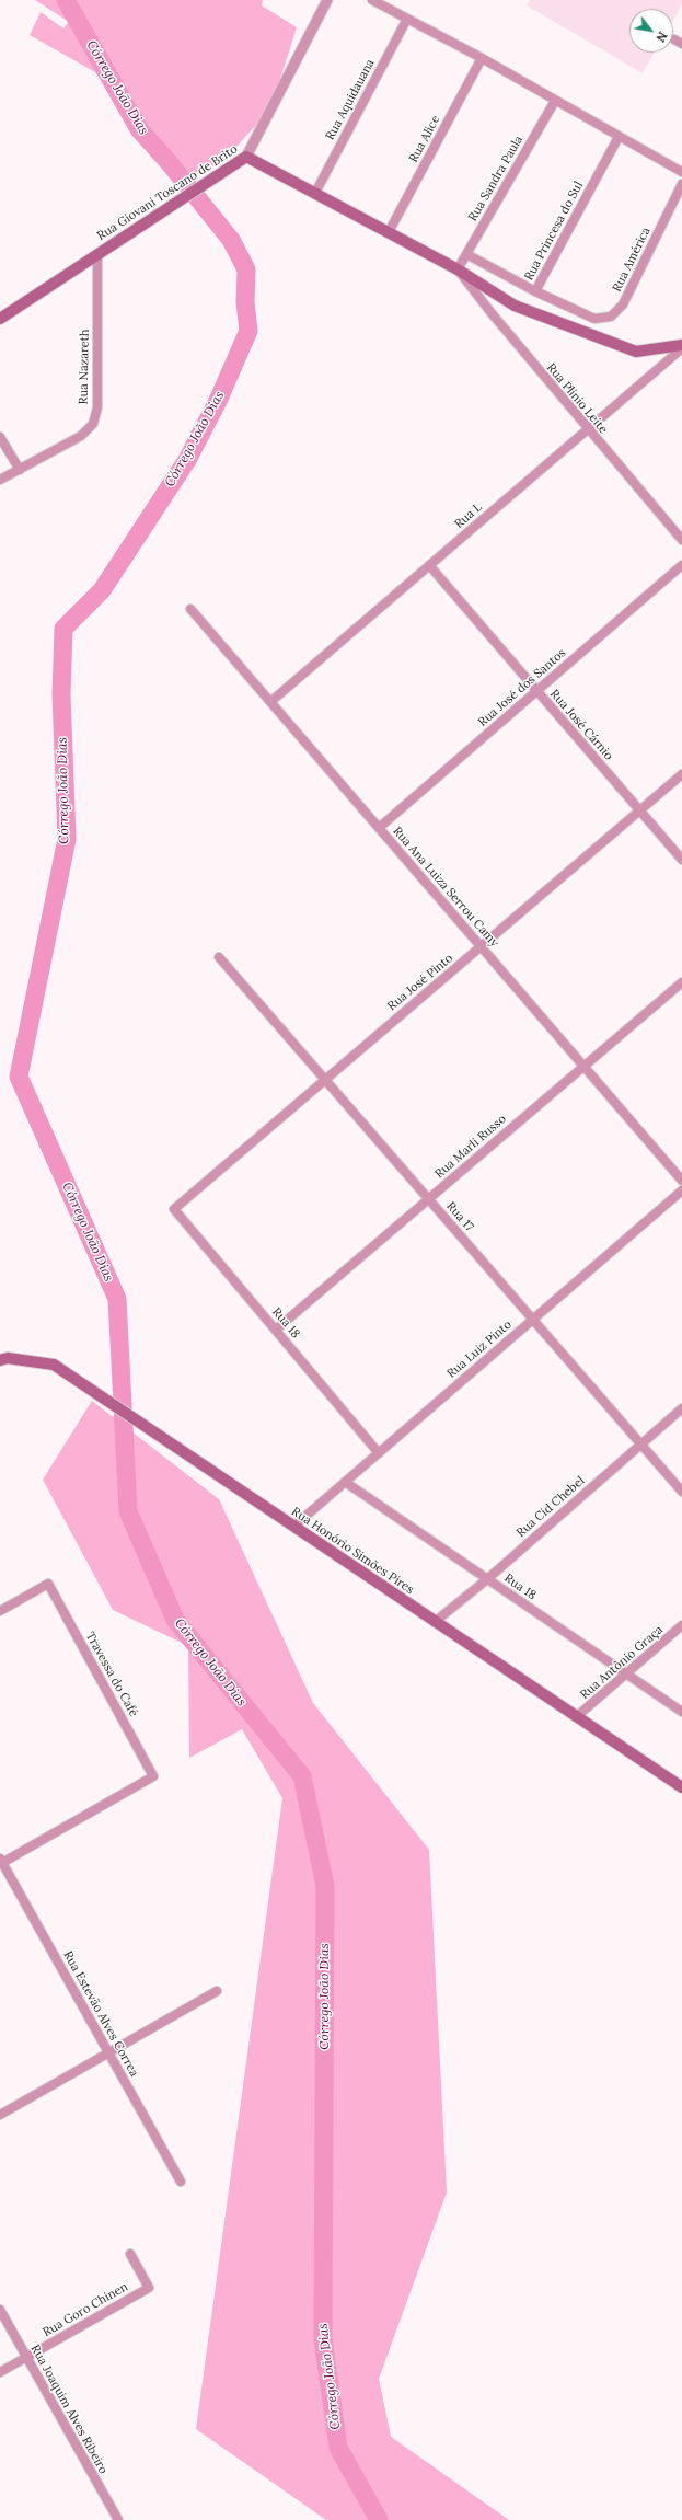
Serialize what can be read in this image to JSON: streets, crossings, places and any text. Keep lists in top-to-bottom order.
{
  "streets": {
    "main road": ["Rua Giovani Toscano de Brito", "Rua Honório Simões Pires"],
    "street": [
      "Rua Aquidauana",
      "Rua Alice",
      "Rua Sandra Paula",
      "Rua Princesa do Sul",
      "Rua América",
      "Rua Nazareth",
      "Rua Plínio Leite",
      "Rua L",
      "Rua José dos Santos",
      "Rua José Cárnio",
      "Rua Ana Luiza Serrou Camy",
      "Rua José Pinto",
      "Rua Marli Russo",
      "Rua 17",
      "Rua 18",
      "Rua Luiz Pinto",
      "Rua Cid Chebel",
      "Rua Antônio Graça",
      "Travessa do Café",
      "Rua Estevão Alves Correa",
      "Rua Goro Chinen",
      "Rua Joaquim Alves Ribeiro"
    ]
  },
  "crossings": [
    ["Rua Sandra Paula", "Rua Princesa do Sul"],
    ["Rua Sandra Paula", "Rua Plínio Leite"],
    ["Rua Giovani Toscano de Brito", "Rua Nazareth"],
    ["Rua Princesa do Sul", "Rua América"],
    ["Rua Plínio Leite", "Rua L"],
    ["Rua L", "Rua José Cárnio"],
    ["Rua L", "Rua Ana Luiza Serrou Camy"],
    ["Rua José dos Santos", "Rua José Cárnio"],
    ["Rua José dos Santos", "Rua Ana Luiza Serrou Camy"],
    ["Rua José Cárnio", "Rua José Pinto"],
    ["Rua Ana Luiza Serrou Camy", "Rua José Pinto"],
    ["Rua Ana Luiza Serrou Camy", "Rua Marli Russo"],
    ["Rua José Pinto", "Rua 17"],
    ["Rua José Pinto", "Rua 18"],
    ["Rua Marli Russo", "Rua 17"],
    ["Rua Marli Russo", "Rua 18"],
    ["Rua 17", "Rua Luiz Pinto"],
    ["Rua 17", "Rua Cid Chebel"],
    ["Rua 18", "Rua Luiz Pinto"],
    ["Rua 18", "Rua Cid Chebel"],
    ["Rua 18", "Rua Antônio Graça"],
    ["Rua Luiz Pinto", "Rua Honório Simões Pires"],
    ["Rua Cid Chebel", "Rua Honório Simões Pires"],
    ["Rua Honório Simões Pires", "Rua Antônio Graça"],
    ["Travessa do Café", "Rua Estevão Alves Correa"],
    ["Rua Goro Chinen", "Rua Joaquim Alves Ribeiro"]
  ],
  "water": ["Córrego João Dias"],
  "north": "bottom right"
}
